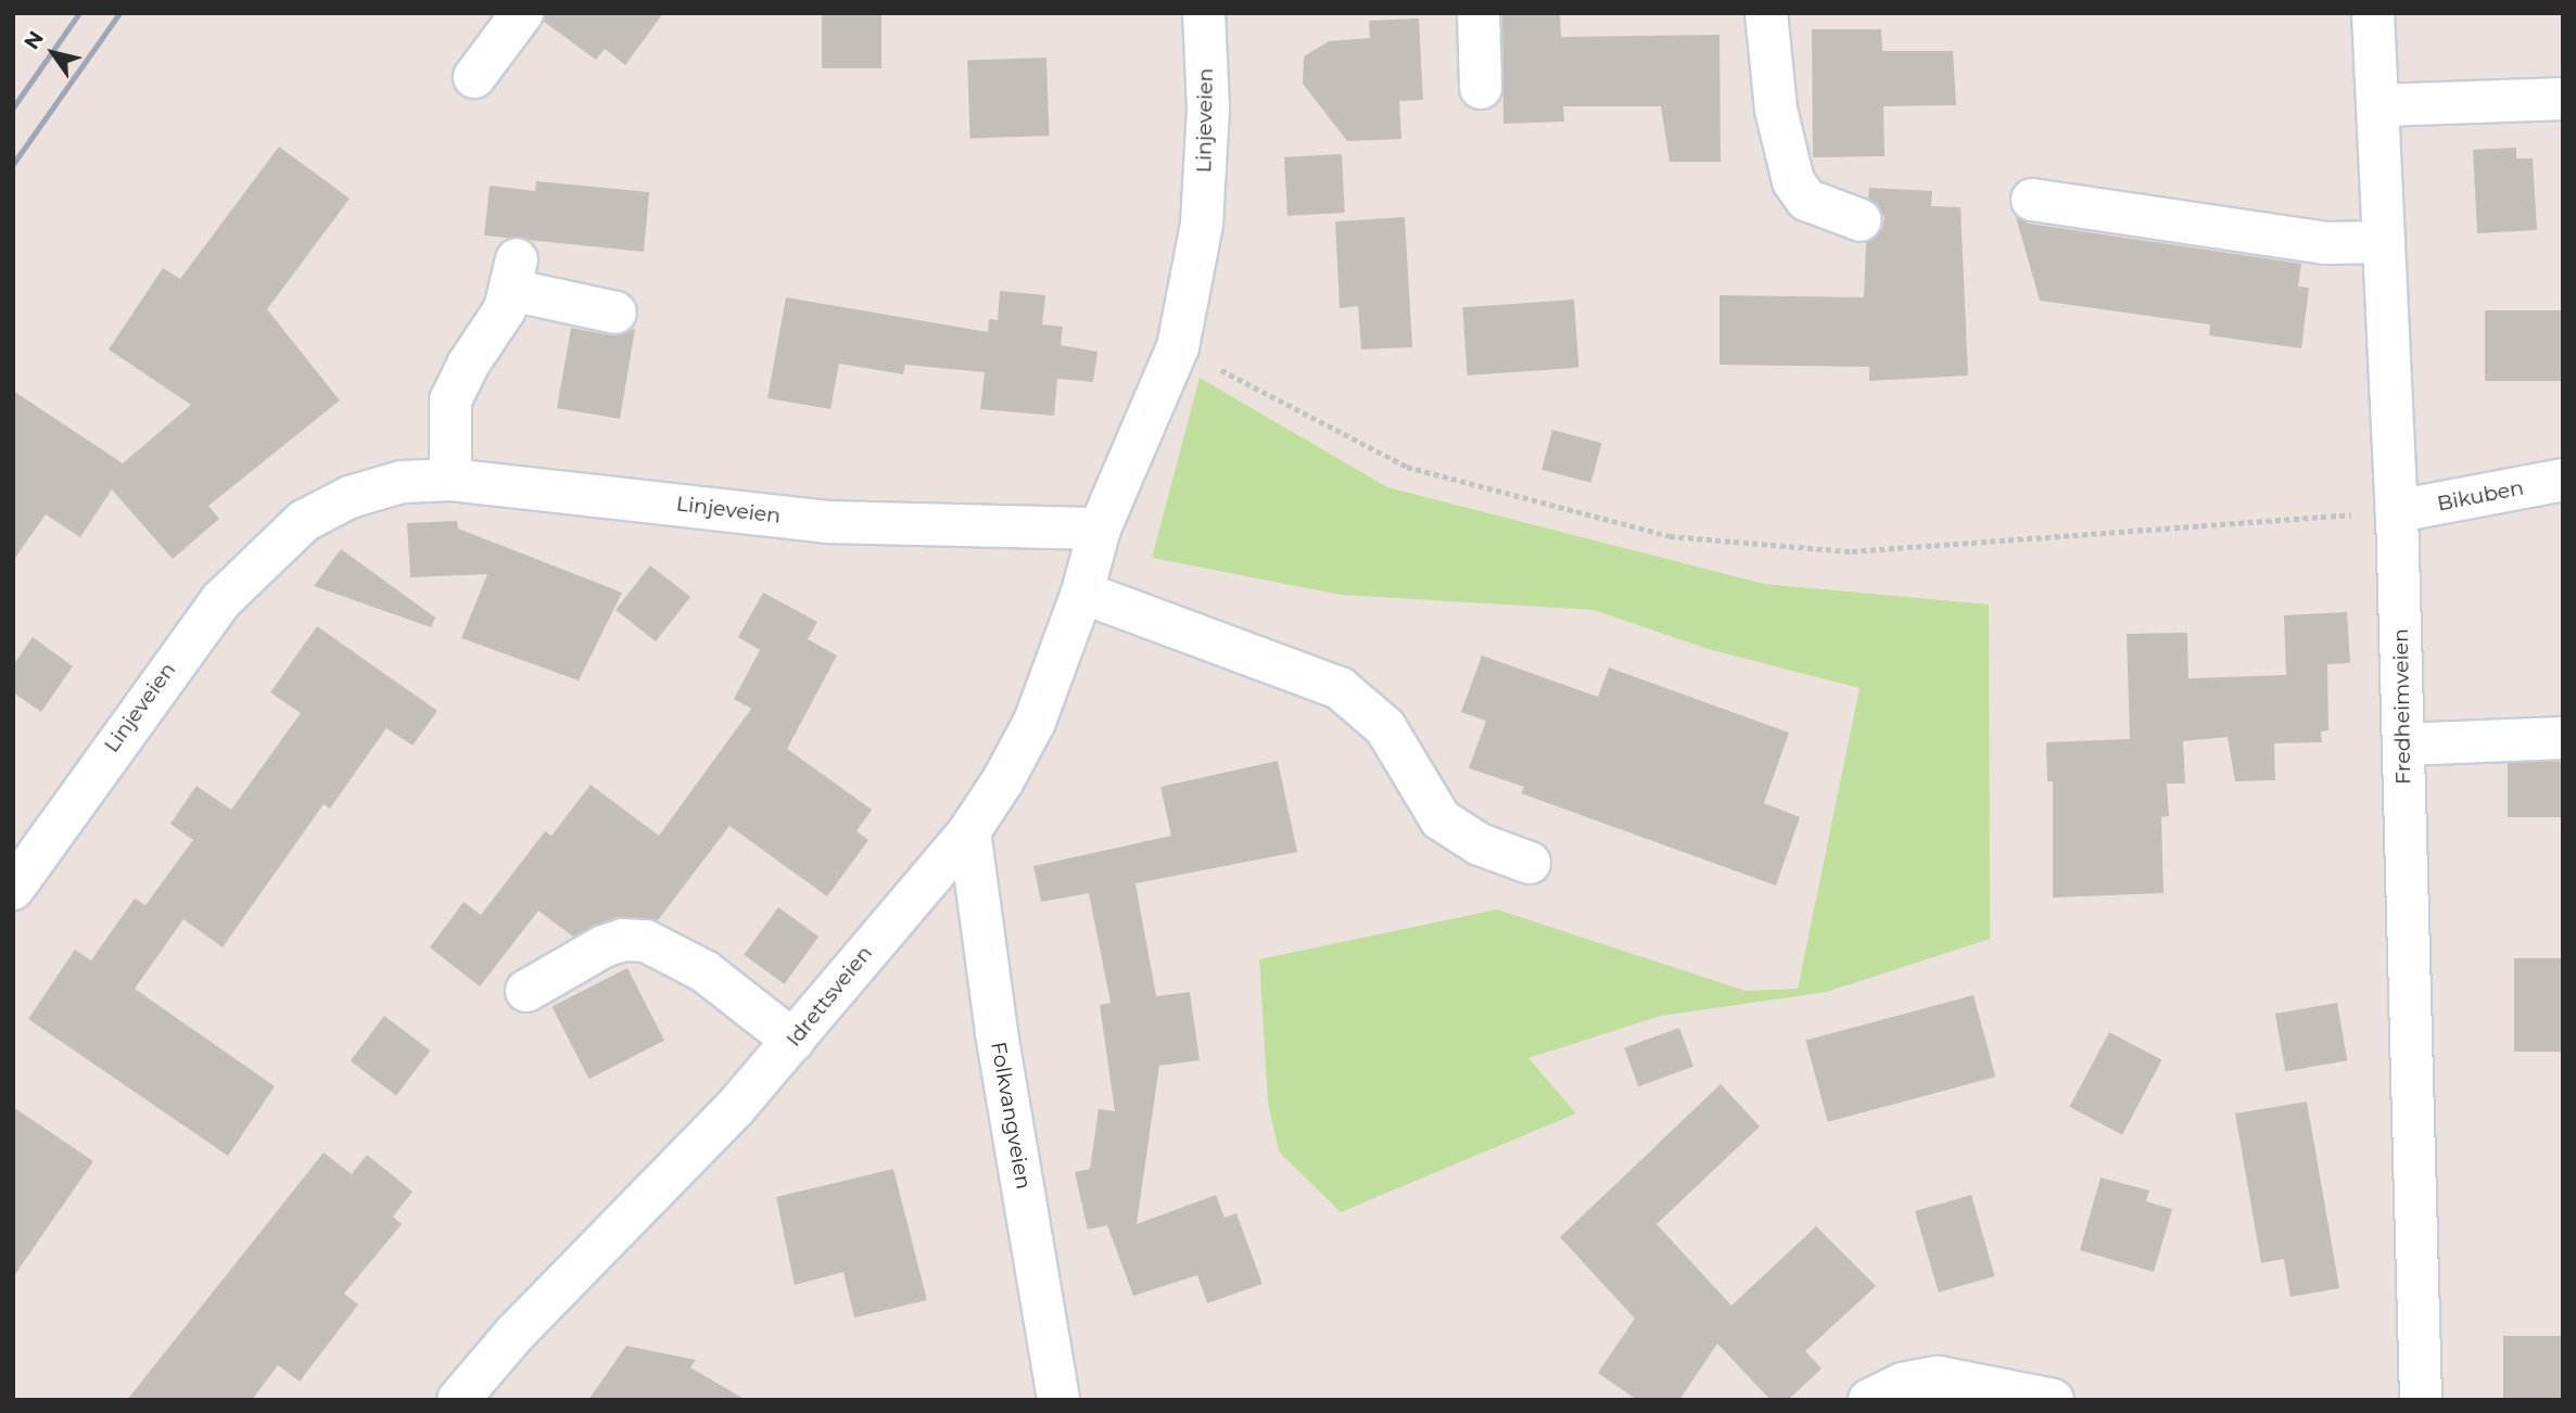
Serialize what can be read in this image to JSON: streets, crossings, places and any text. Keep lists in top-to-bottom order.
{
  "streets": {
    "street": [
      "Linjeveien",
      "Bikuben",
      "Fredheimveien",
      "Idrettsveien",
      "Folkvangveien"
    ]
  },
  "crossings": [
    ["Linjeveien", "Idrettsveien"],
    ["Bikuben", "Fredheimveien"],
    ["Idrettsveien", "Folkvangveien"]
  ],
  "north": "top left"
}
